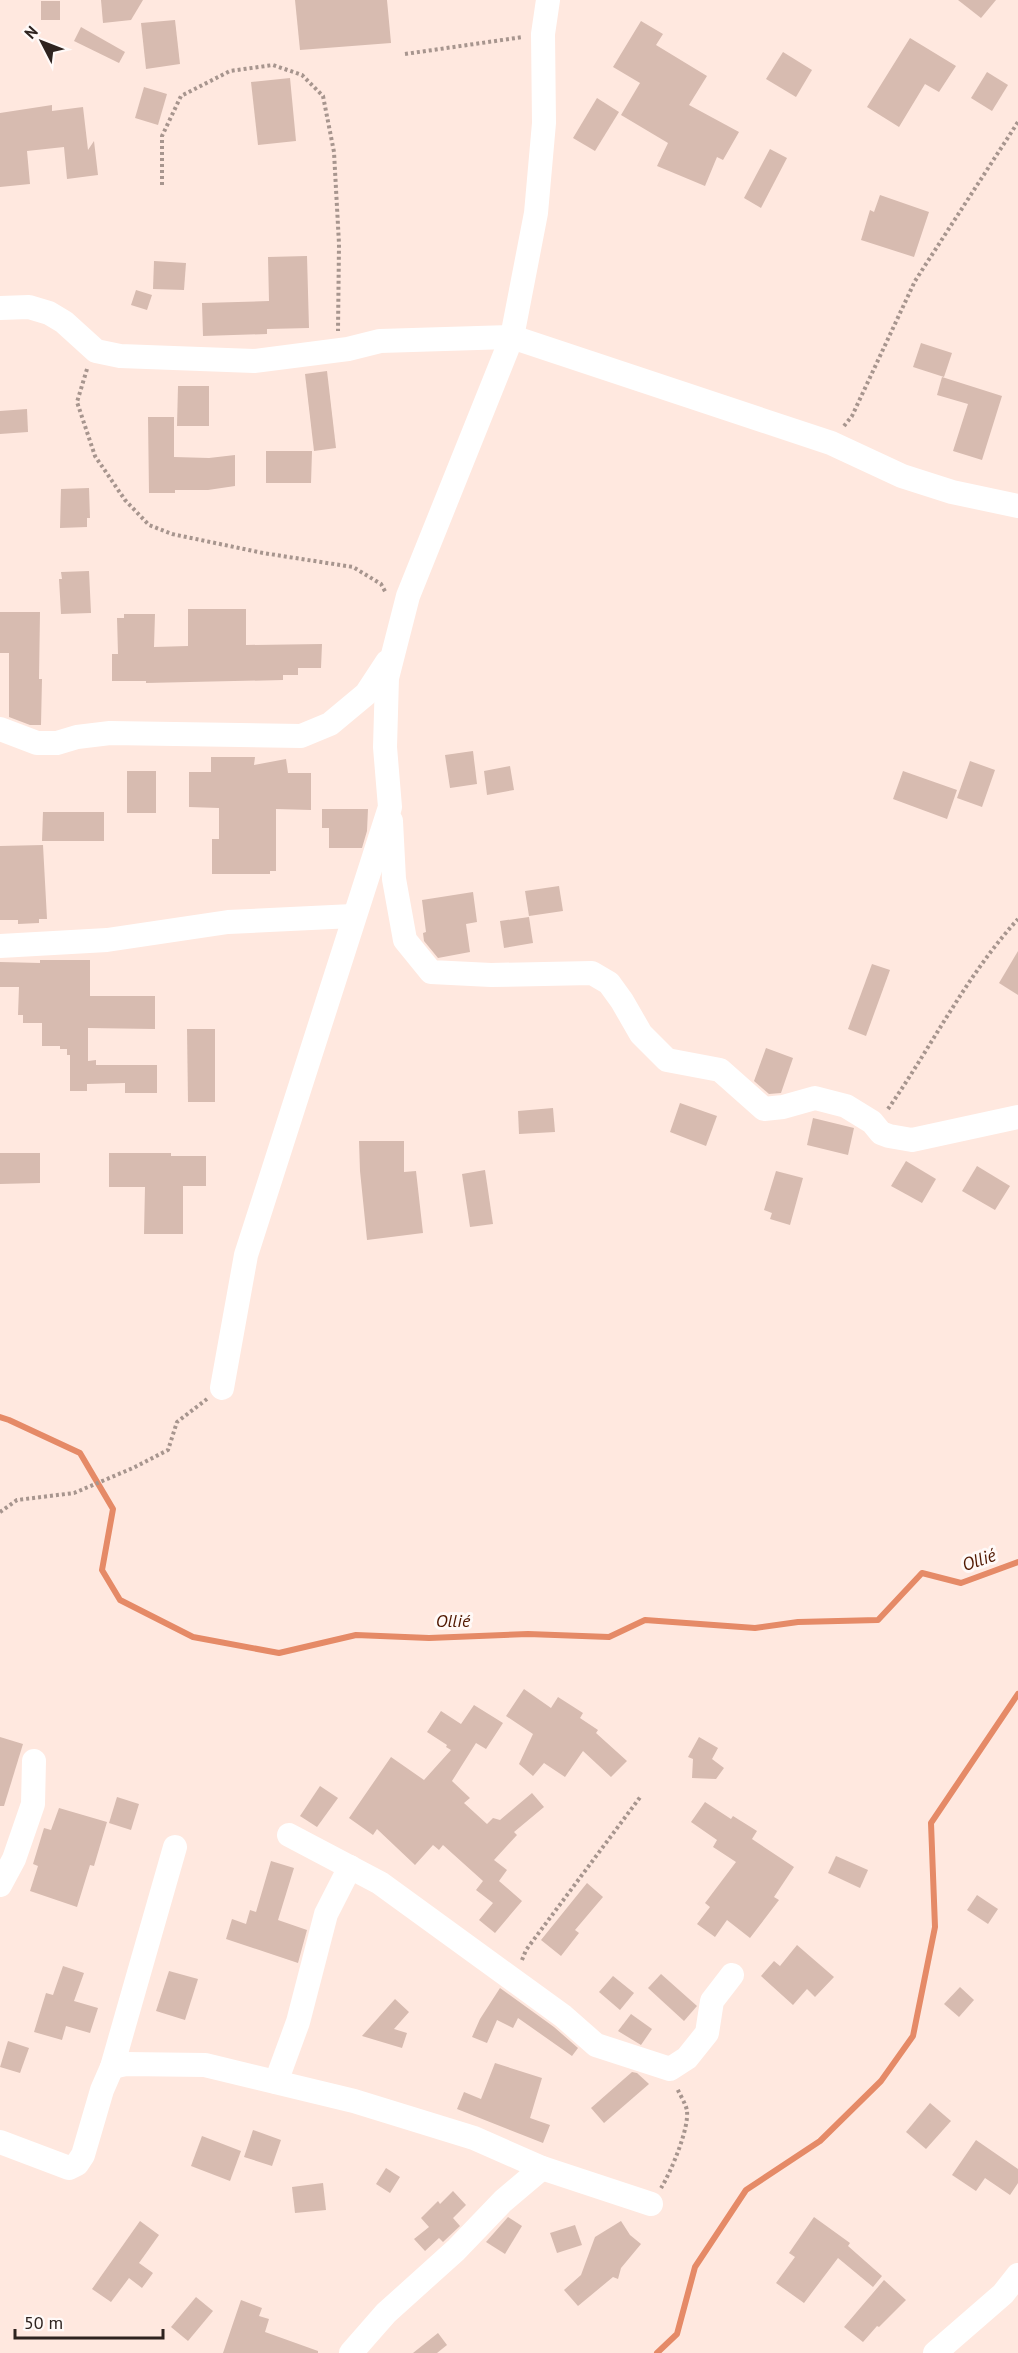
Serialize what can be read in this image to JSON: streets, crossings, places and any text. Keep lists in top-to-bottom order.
{
  "water": ["Ollié"],
  "scale_bar": "50 m",
  "north": "top left"
}
